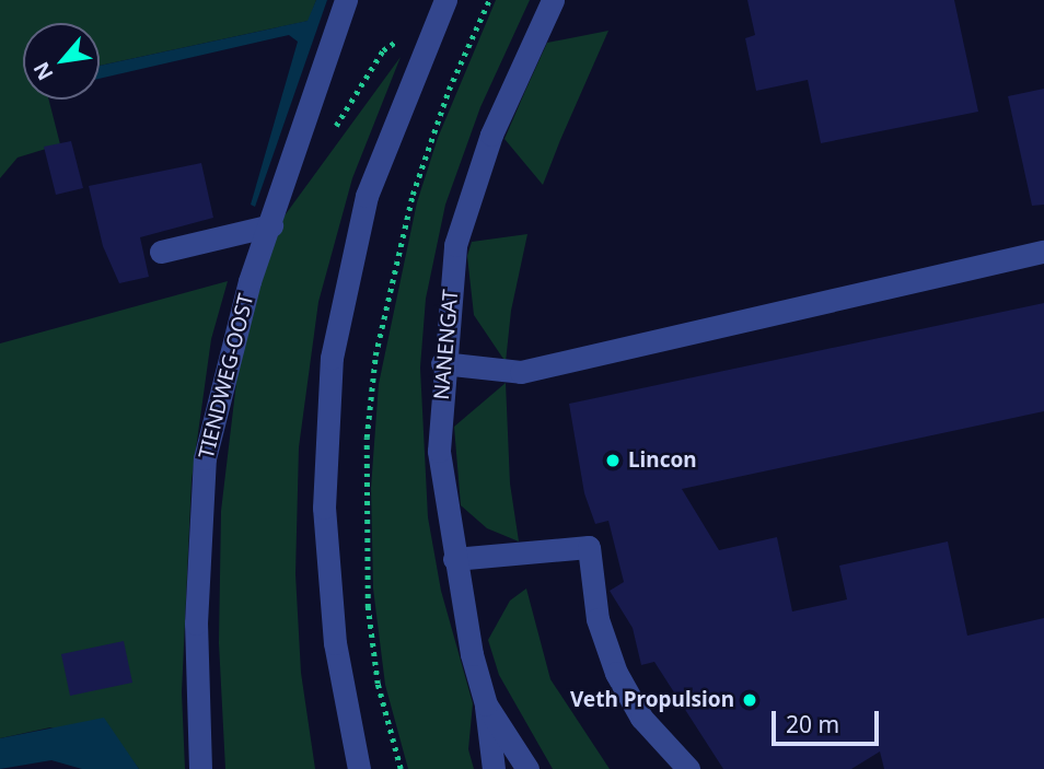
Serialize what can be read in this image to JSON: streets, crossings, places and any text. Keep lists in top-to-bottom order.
{
  "streets": {
    "street": ["NANENGAT", "TIENDWEG-OOST"]
  },
  "places": ["Lincon", "Veth Propulsion"],
  "scale_bar": "20 m",
  "north": "bottom left"
}
